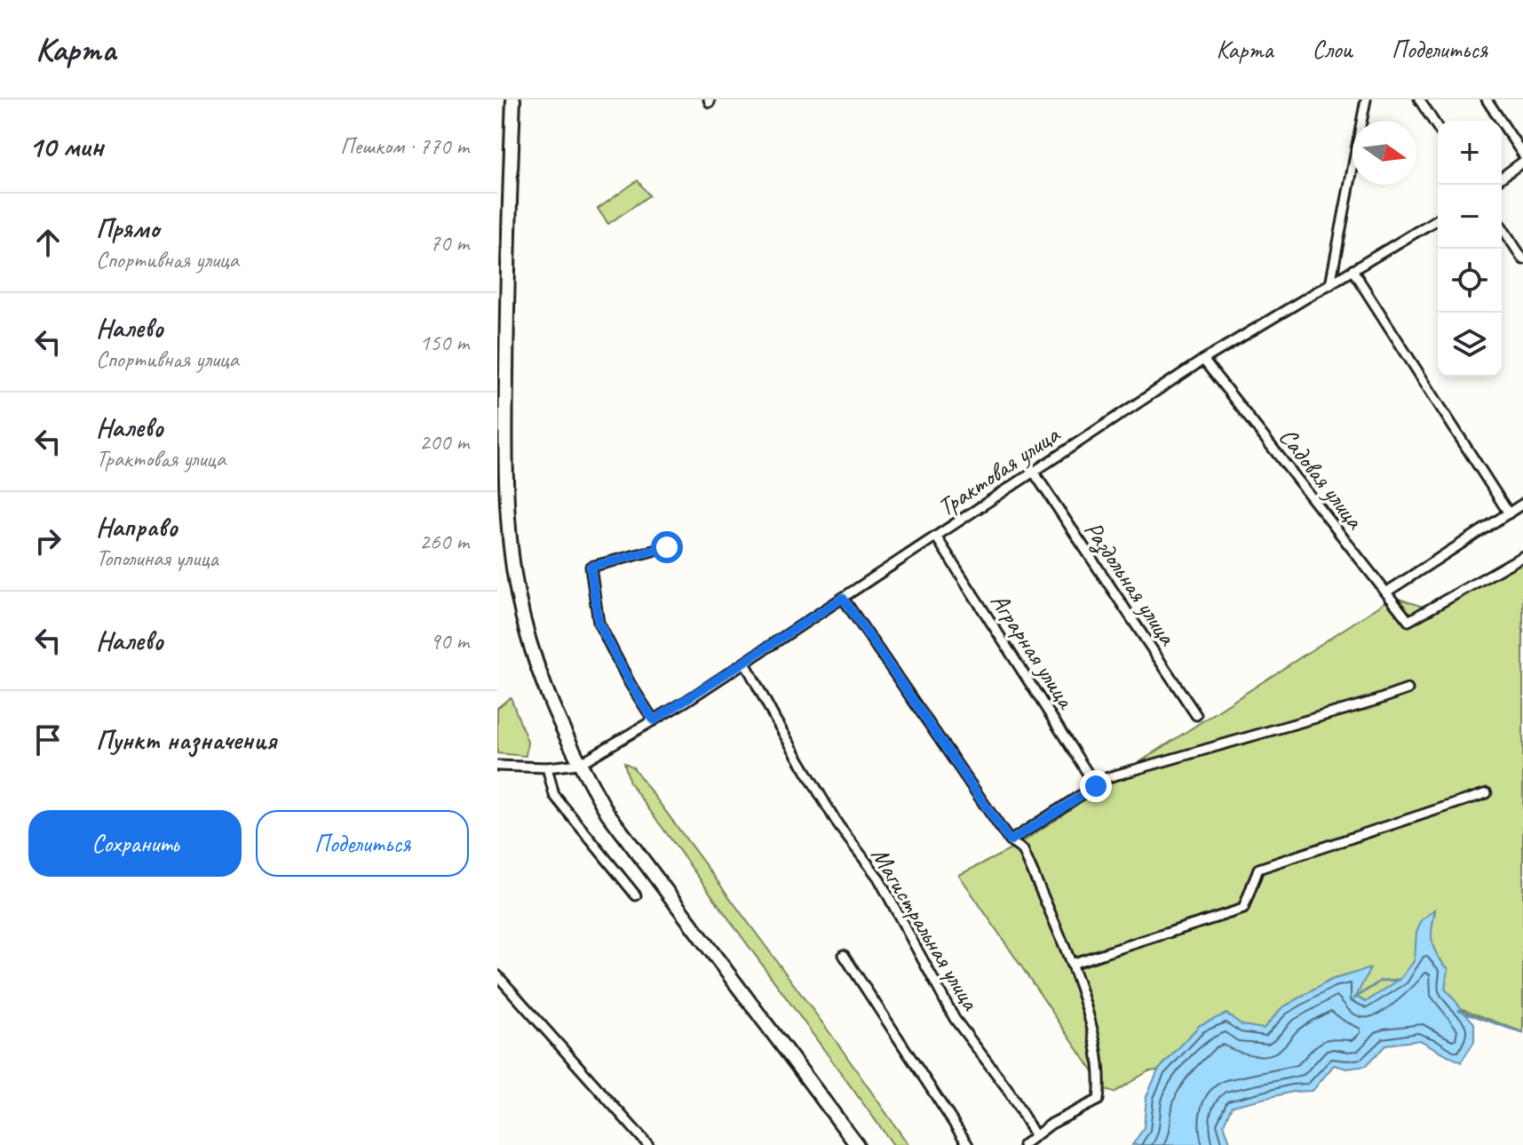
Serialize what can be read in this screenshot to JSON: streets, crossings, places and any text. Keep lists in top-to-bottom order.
{
  "streets": {
    "street": [
      "Трактовая улица",
      "Садовая улица",
      "Раздольная улица",
      "Аграрная улица",
      "Магистральная улица"
    ]
  },
  "crossings": [
    ["Трактовая улица", "Садовая улица"],
    ["Трактовая улица", "Раздольная улица"],
    ["Трактовая улица", "Аграрная улица"],
    ["Трактовая улица", "Магистральная улица"]
  ],
  "north": "right",
  "page": {
    "header": "Карта",
    "nav": ["Карта", "Слои", "Поделиться"],
    "heading": ["10 мин", "Пешком · 770 m"],
    "map_buttons": ["+", "−"],
    "list": [
      ["Прямо", "Спортивная улица", "70 m"],
      ["Налево", "Спортивная улица", "150 m"],
      ["Налево", "Трактовая улица", "200 m"],
      ["Направо", "Тополиная улица", "260 m"],
      ["Налево", "90 m"],
      "Пункт назначения"
    ],
    "buttons": ["Сохранить", "Поделиться"]
  }
}
